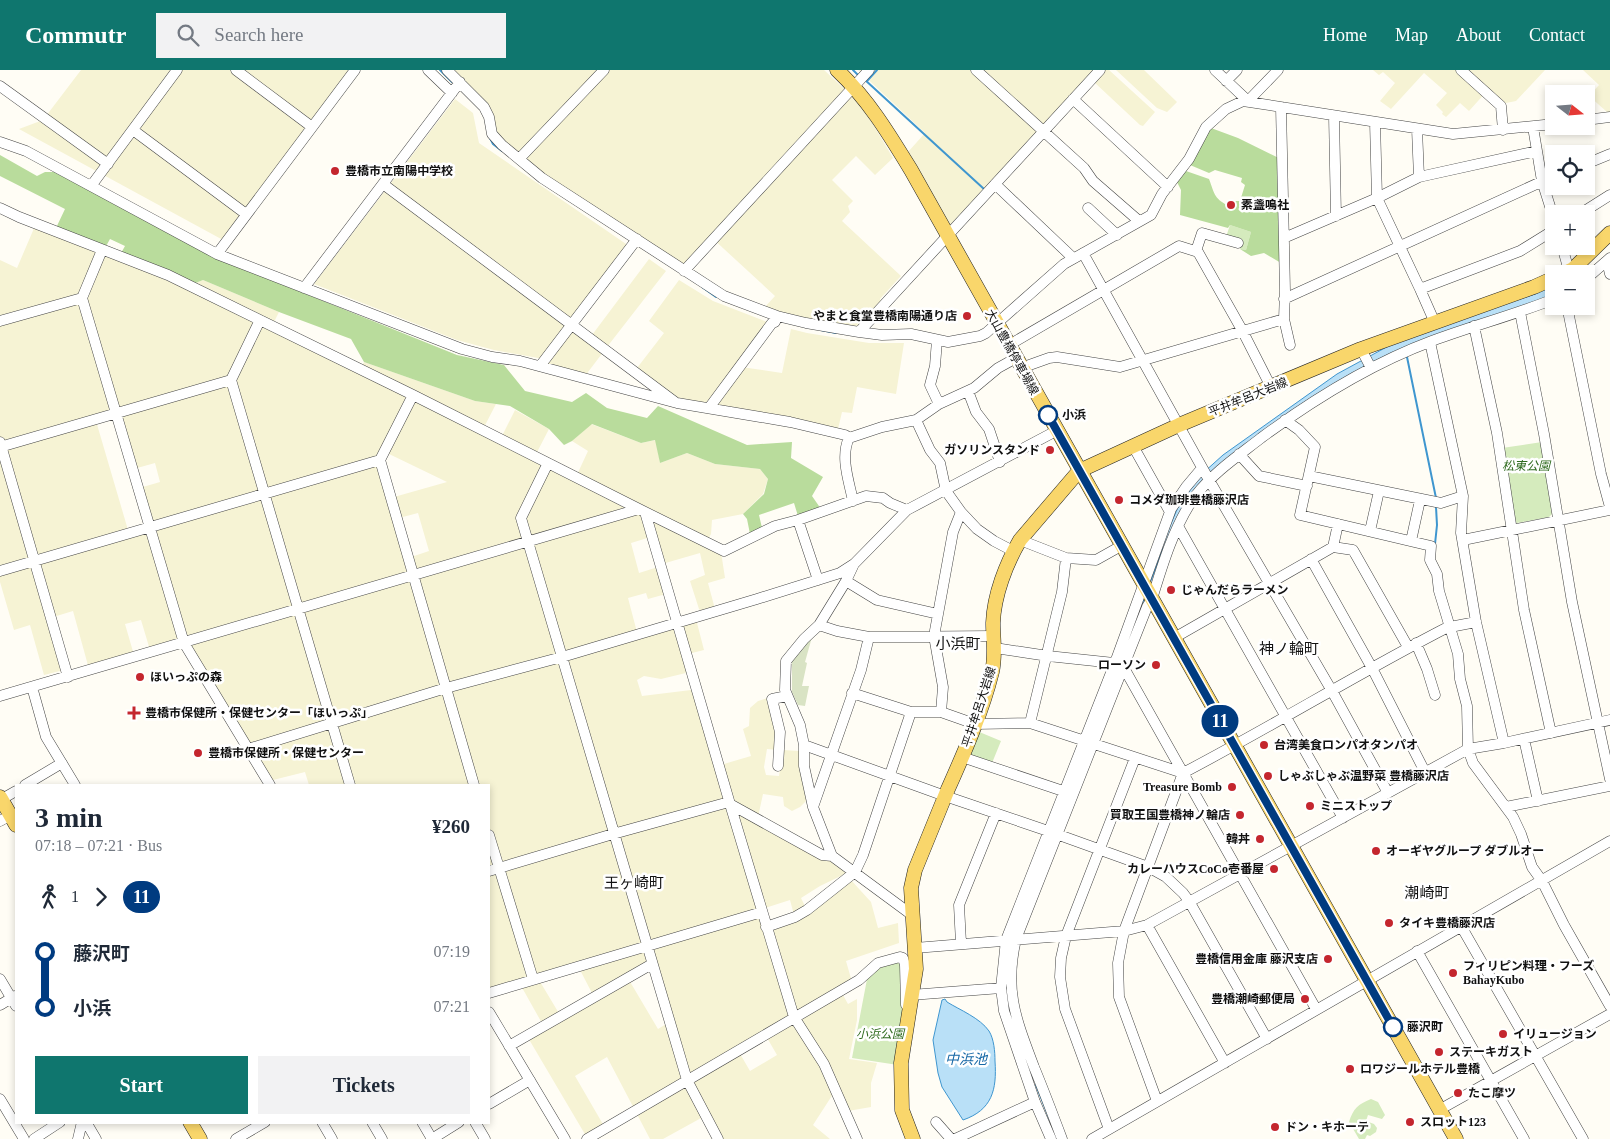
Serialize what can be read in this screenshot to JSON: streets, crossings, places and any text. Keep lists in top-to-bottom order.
{
  "streets": {
    "main road": ["大山豊橋停車場線", "平井牟呂大岩線"]
  },
  "crossings": [
    ["大山豊橋停車場線", "平井牟呂大岩線"]
  ],
  "districts": [
    "小浜町",
    "神ノ輪町",
    "王ヶ崎町",
    "潮崎町"
  ],
  "water": ["中浜池"],
  "parks": ["松東公園", "小浜公園"],
  "places": {
    "other": [
      "豊橋市立南陽中学校",
      "素盞鳴社",
      "やまと食堂豊橋南陽通り店",
      "小浜",
      "ガソリンスタンド",
      "コメダ珈琲豊橋藤沢店",
      "じゃんだらラーメン",
      "ローソン",
      "ほいっぷの森",
      "台湾美食ロンパオタンパオ",
      "豊橋市保健所・保健センター",
      "しゃぶしゃぶ温野菜 豊橋藤沢店",
      "Treasure Bomb",
      "ミニストップ",
      "買取王国豊橋神ノ輪店",
      "韓丼",
      "オーギヤグループ ダブルオー",
      "カレーハウスCoCo壱番屋",
      "タイキ豊橋藤沢店",
      "豊橋信用金庫 藤沢支店",
      "フィリピン料理・フーズ BahayKubo",
      "豊橋潮崎郵便局",
      "藤沢町",
      "イリュージョン",
      "ステーキガスト",
      "ロワジールホテル豊橋",
      "たこ摩ツ",
      "スロット123",
      "ドン・キホーテ"
    ],
    "health": ["豊橋市保健所・保健センター「ほいっぷ」"]
  },
  "lines": ["bus line 11"],
  "north": "right",
  "page": {
    "header": "Commutr",
    "search": "Search here",
    "nav": [
      "Home",
      "Map",
      "About",
      "Contact"
    ],
    "on_map": "11",
    "map_buttons": ["+", "−"],
    "heading": ["3 min", "07:18 – 07:21 · Bus", "¥260"],
    "legs": ["1", "11"],
    "list": [
      {
        "name": "藤沢町",
        "value": "07:19"
      },
      {
        "name": "小浜",
        "value": "07:21"
      }
    ],
    "buttons": ["Start", "Tickets"]
  }
}
